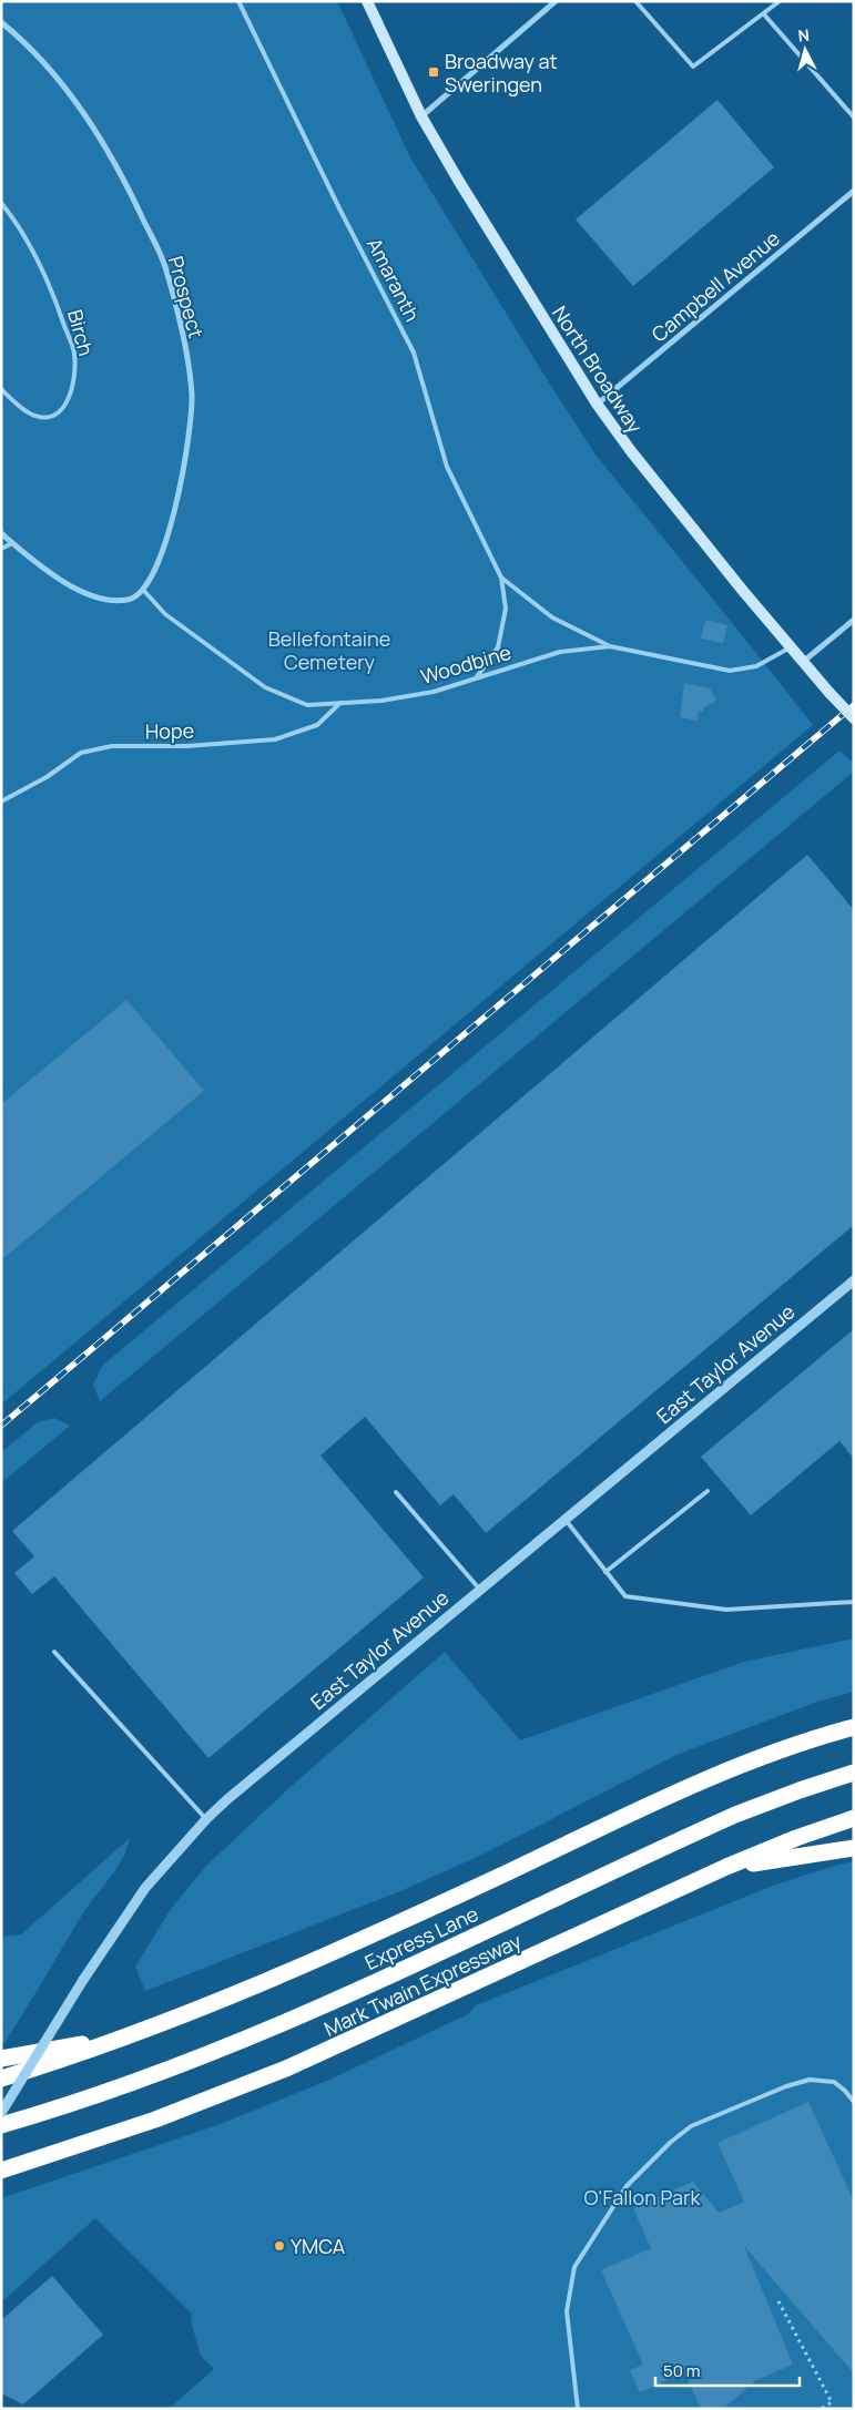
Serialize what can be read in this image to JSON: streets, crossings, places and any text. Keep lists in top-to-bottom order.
{
  "streets": {
    "highway": ["Express Lane", "Mark Twain Expressway"],
    "main road": ["North Broadway"],
    "street": ["Campbell Avenue", "Prospect", "East Taylor Avenue"],
    "lane": [
      "Amaranth",
      "Birch",
      "Woodbine",
      "Hope"
    ]
  },
  "crossings": [
    ["Amaranth", "Woodbine"],
    ["Campbell Avenue", "North Broadway"],
    ["Prospect", "Woodbine"],
    ["North Broadway", "Woodbine"],
    ["Woodbine", "Hope"]
  ],
  "parks": ["Bellefontaine Cemetery", "O'Fallon Park"],
  "places": {
    "transit": ["Broadway at Sweringen"],
    "other": ["YMCA"]
  },
  "scale_bar": "50 m",
  "north": "top"
}
